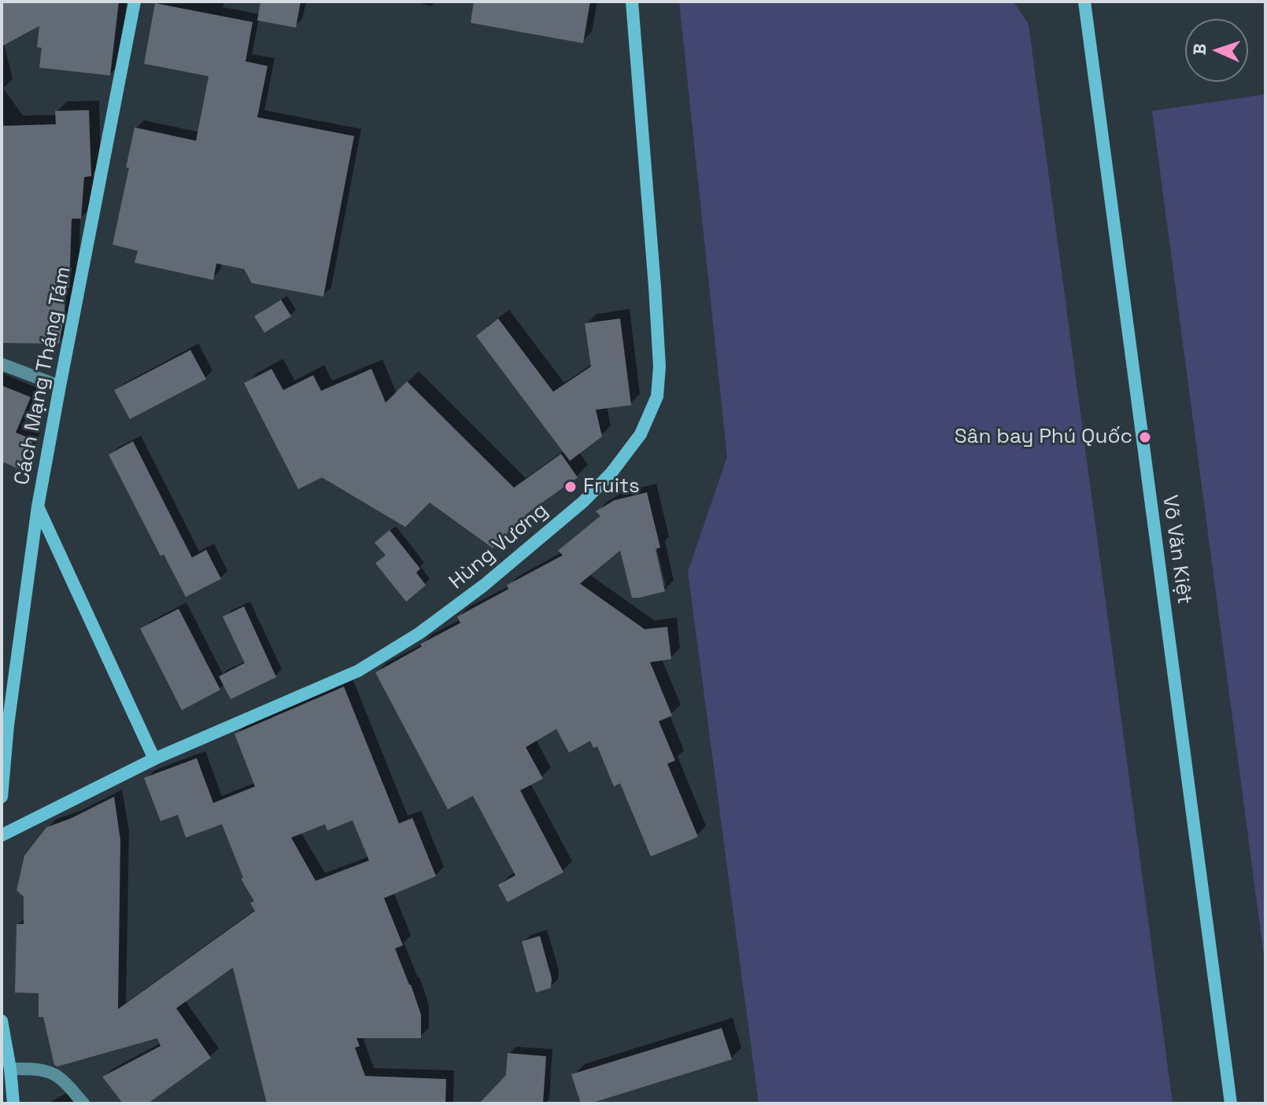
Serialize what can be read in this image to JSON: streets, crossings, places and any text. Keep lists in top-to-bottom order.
{
  "streets": {
    "street": ["Cách Mạng Tháng Tám", "Hùng Vương", "Võ Văn Kiệt"]
  },
  "places": ["Sân bay Phú Quốc", "Fruits"],
  "north": "left"
}
